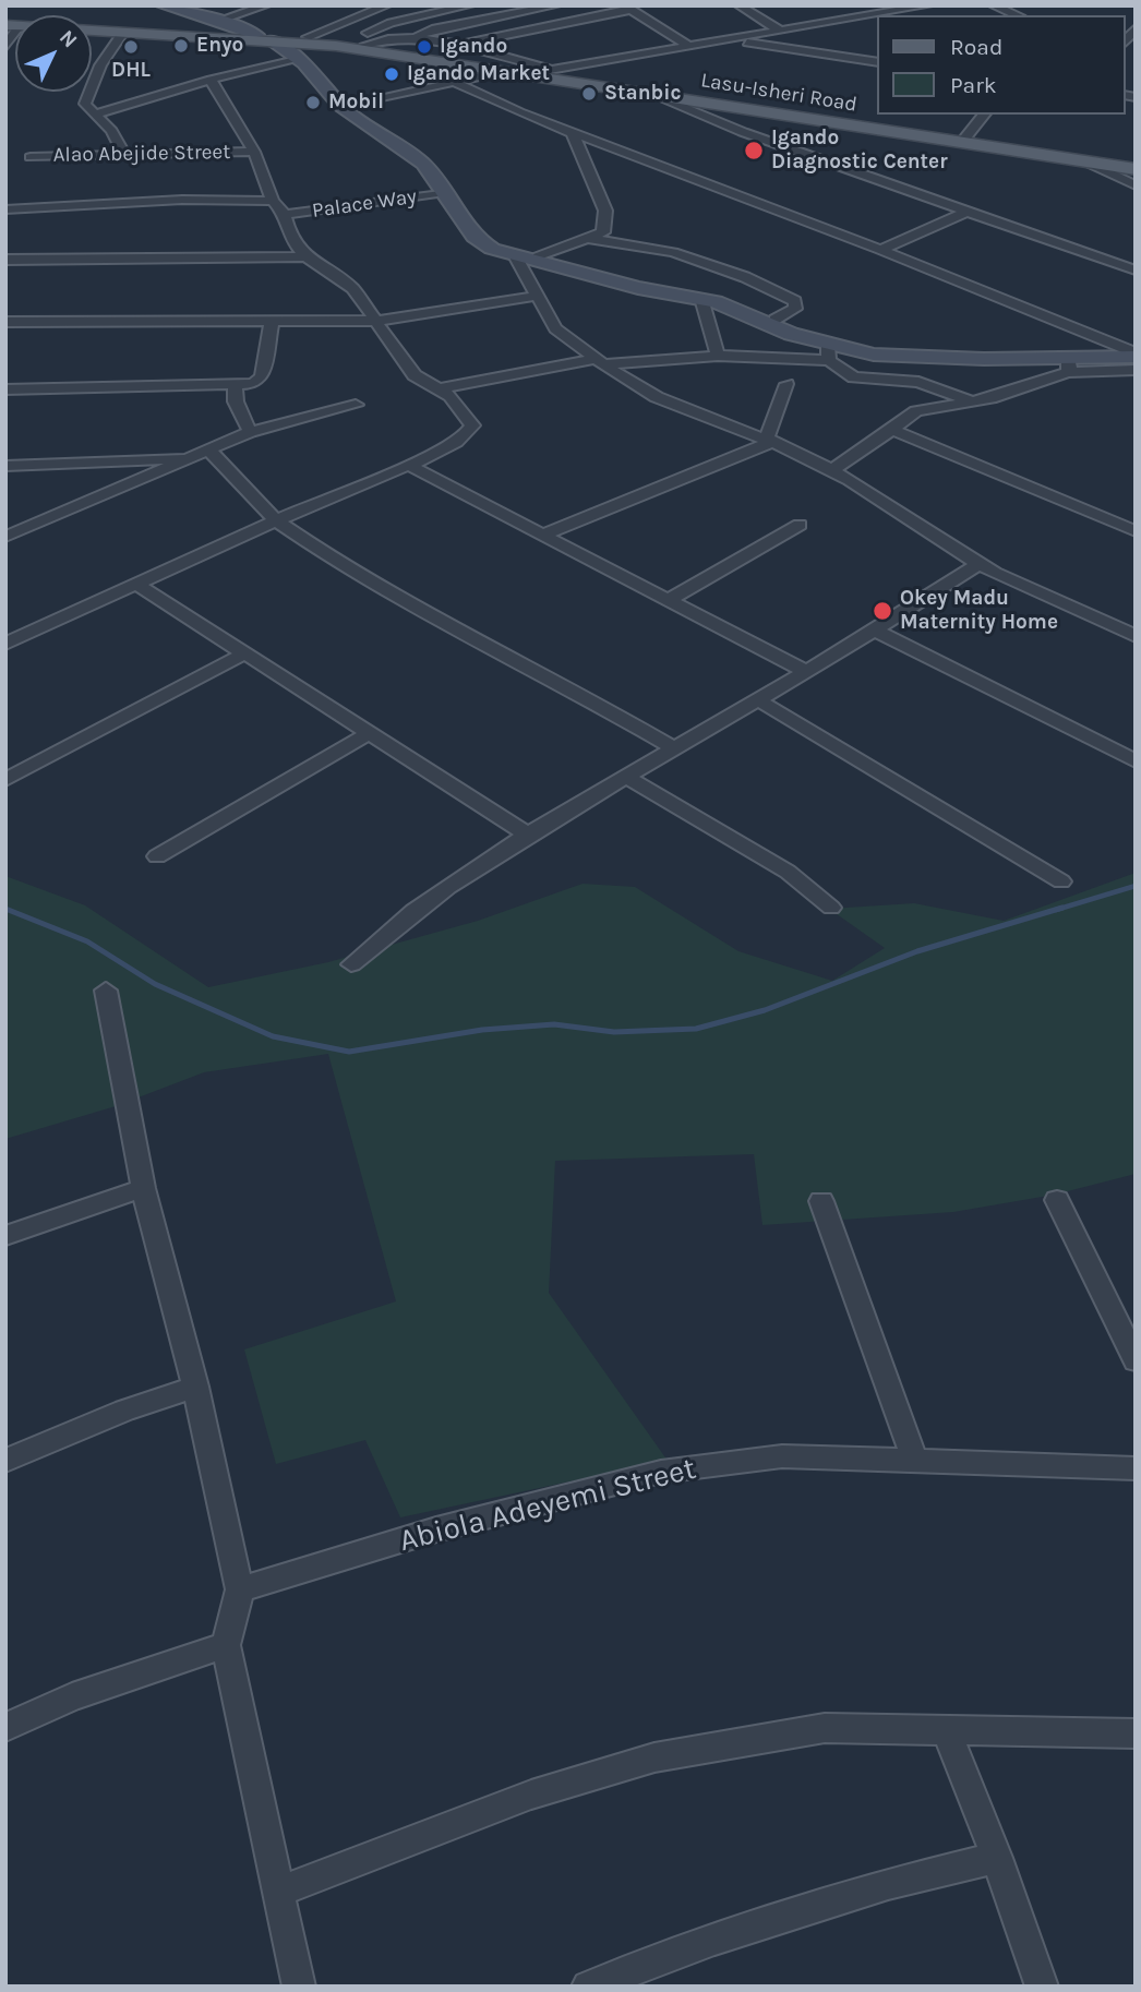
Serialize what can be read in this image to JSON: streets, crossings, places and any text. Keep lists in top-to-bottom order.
{
  "streets": {
    "main road": ["Lasu-Isheri Road"],
    "street": ["Alao Abejide Street", "Palace Way", "Abiola Adeyemi Street"]
  },
  "places": [
    "Enyo",
    "DHL",
    "Igando",
    "Igando Market",
    "Stanbic",
    "Mobil",
    "Igando Diagnostic Center",
    "Okey Madu Maternity Home"
  ],
  "legend": ["Road", "Park"],
  "north": "top right"
}
